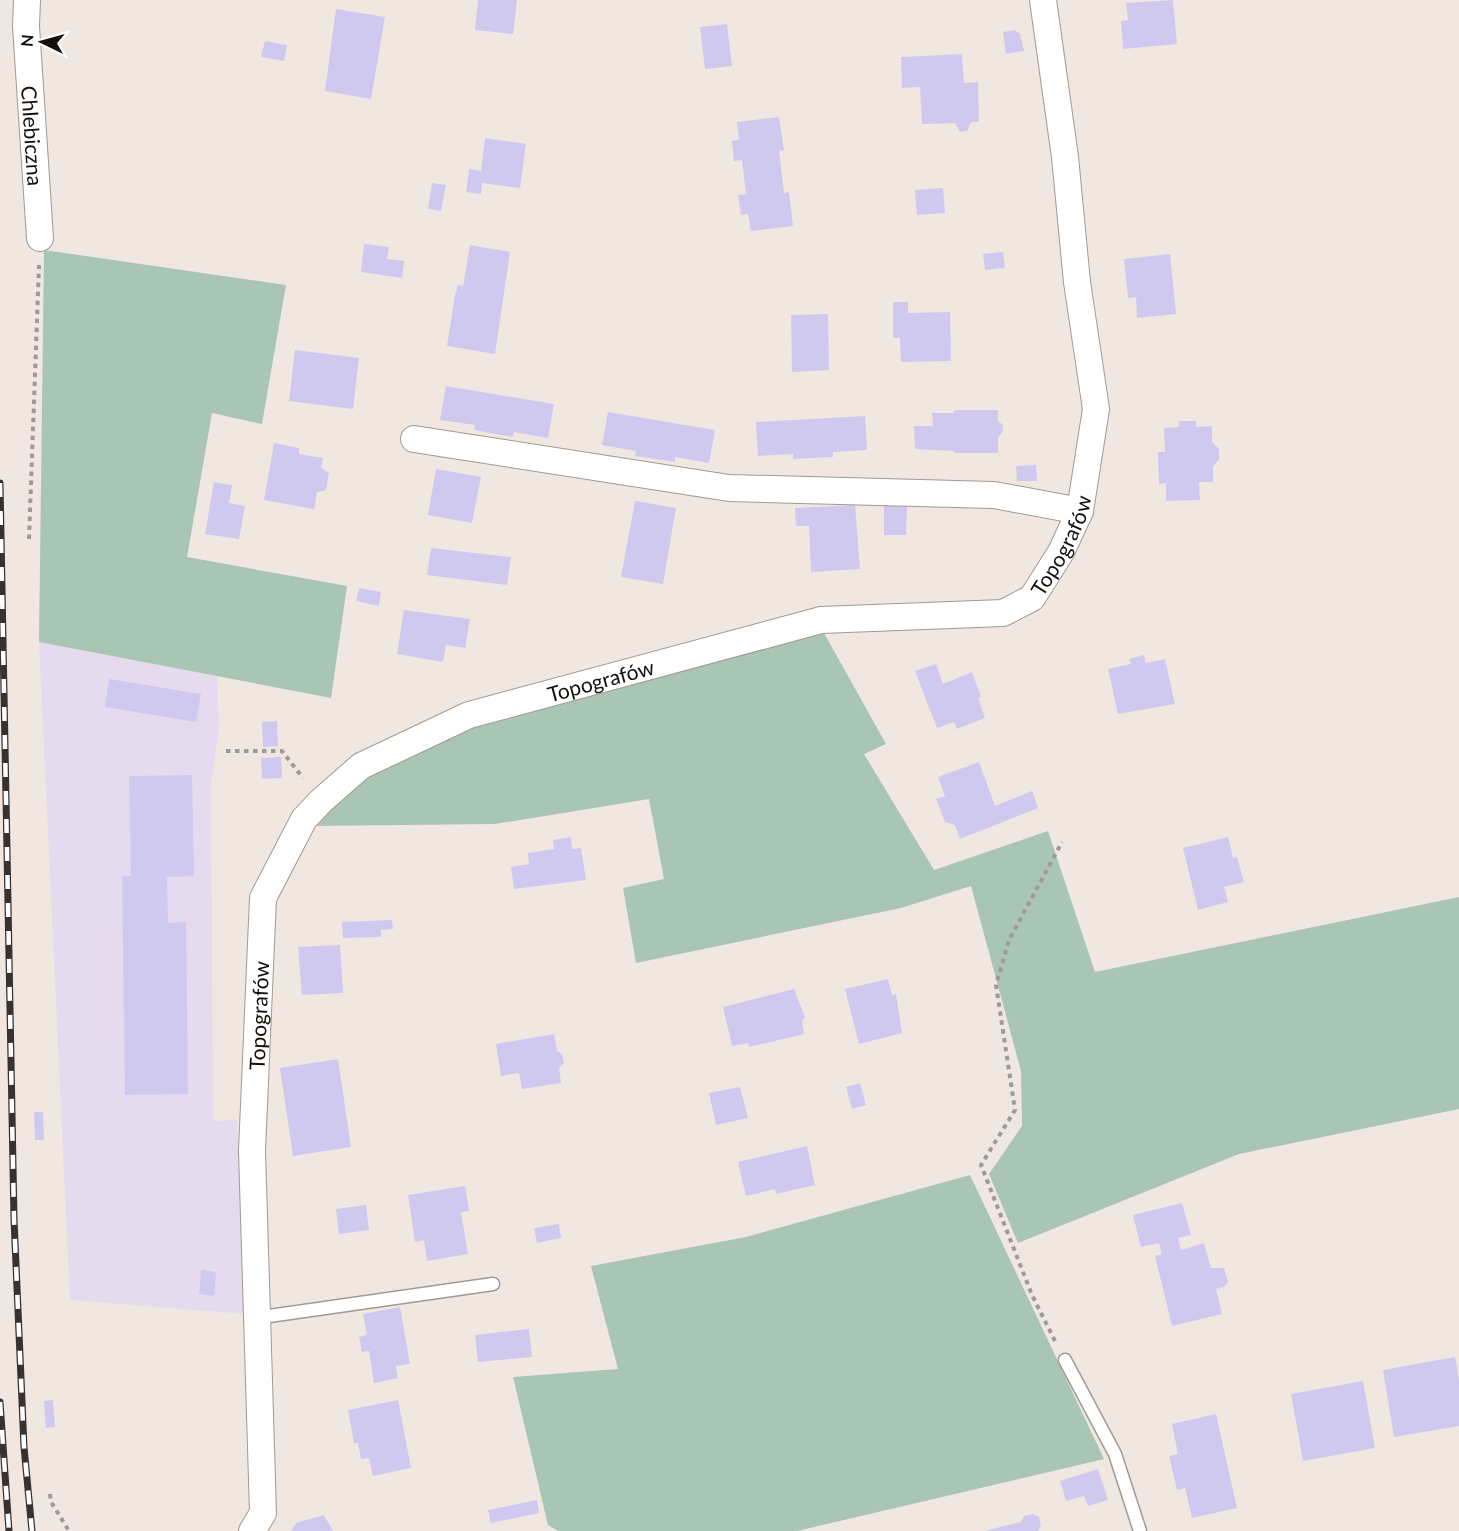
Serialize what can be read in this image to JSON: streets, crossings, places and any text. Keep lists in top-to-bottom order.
{
  "streets": {
    "street": ["Chlebiczna", "Topografów"]
  },
  "north": "left"
}
